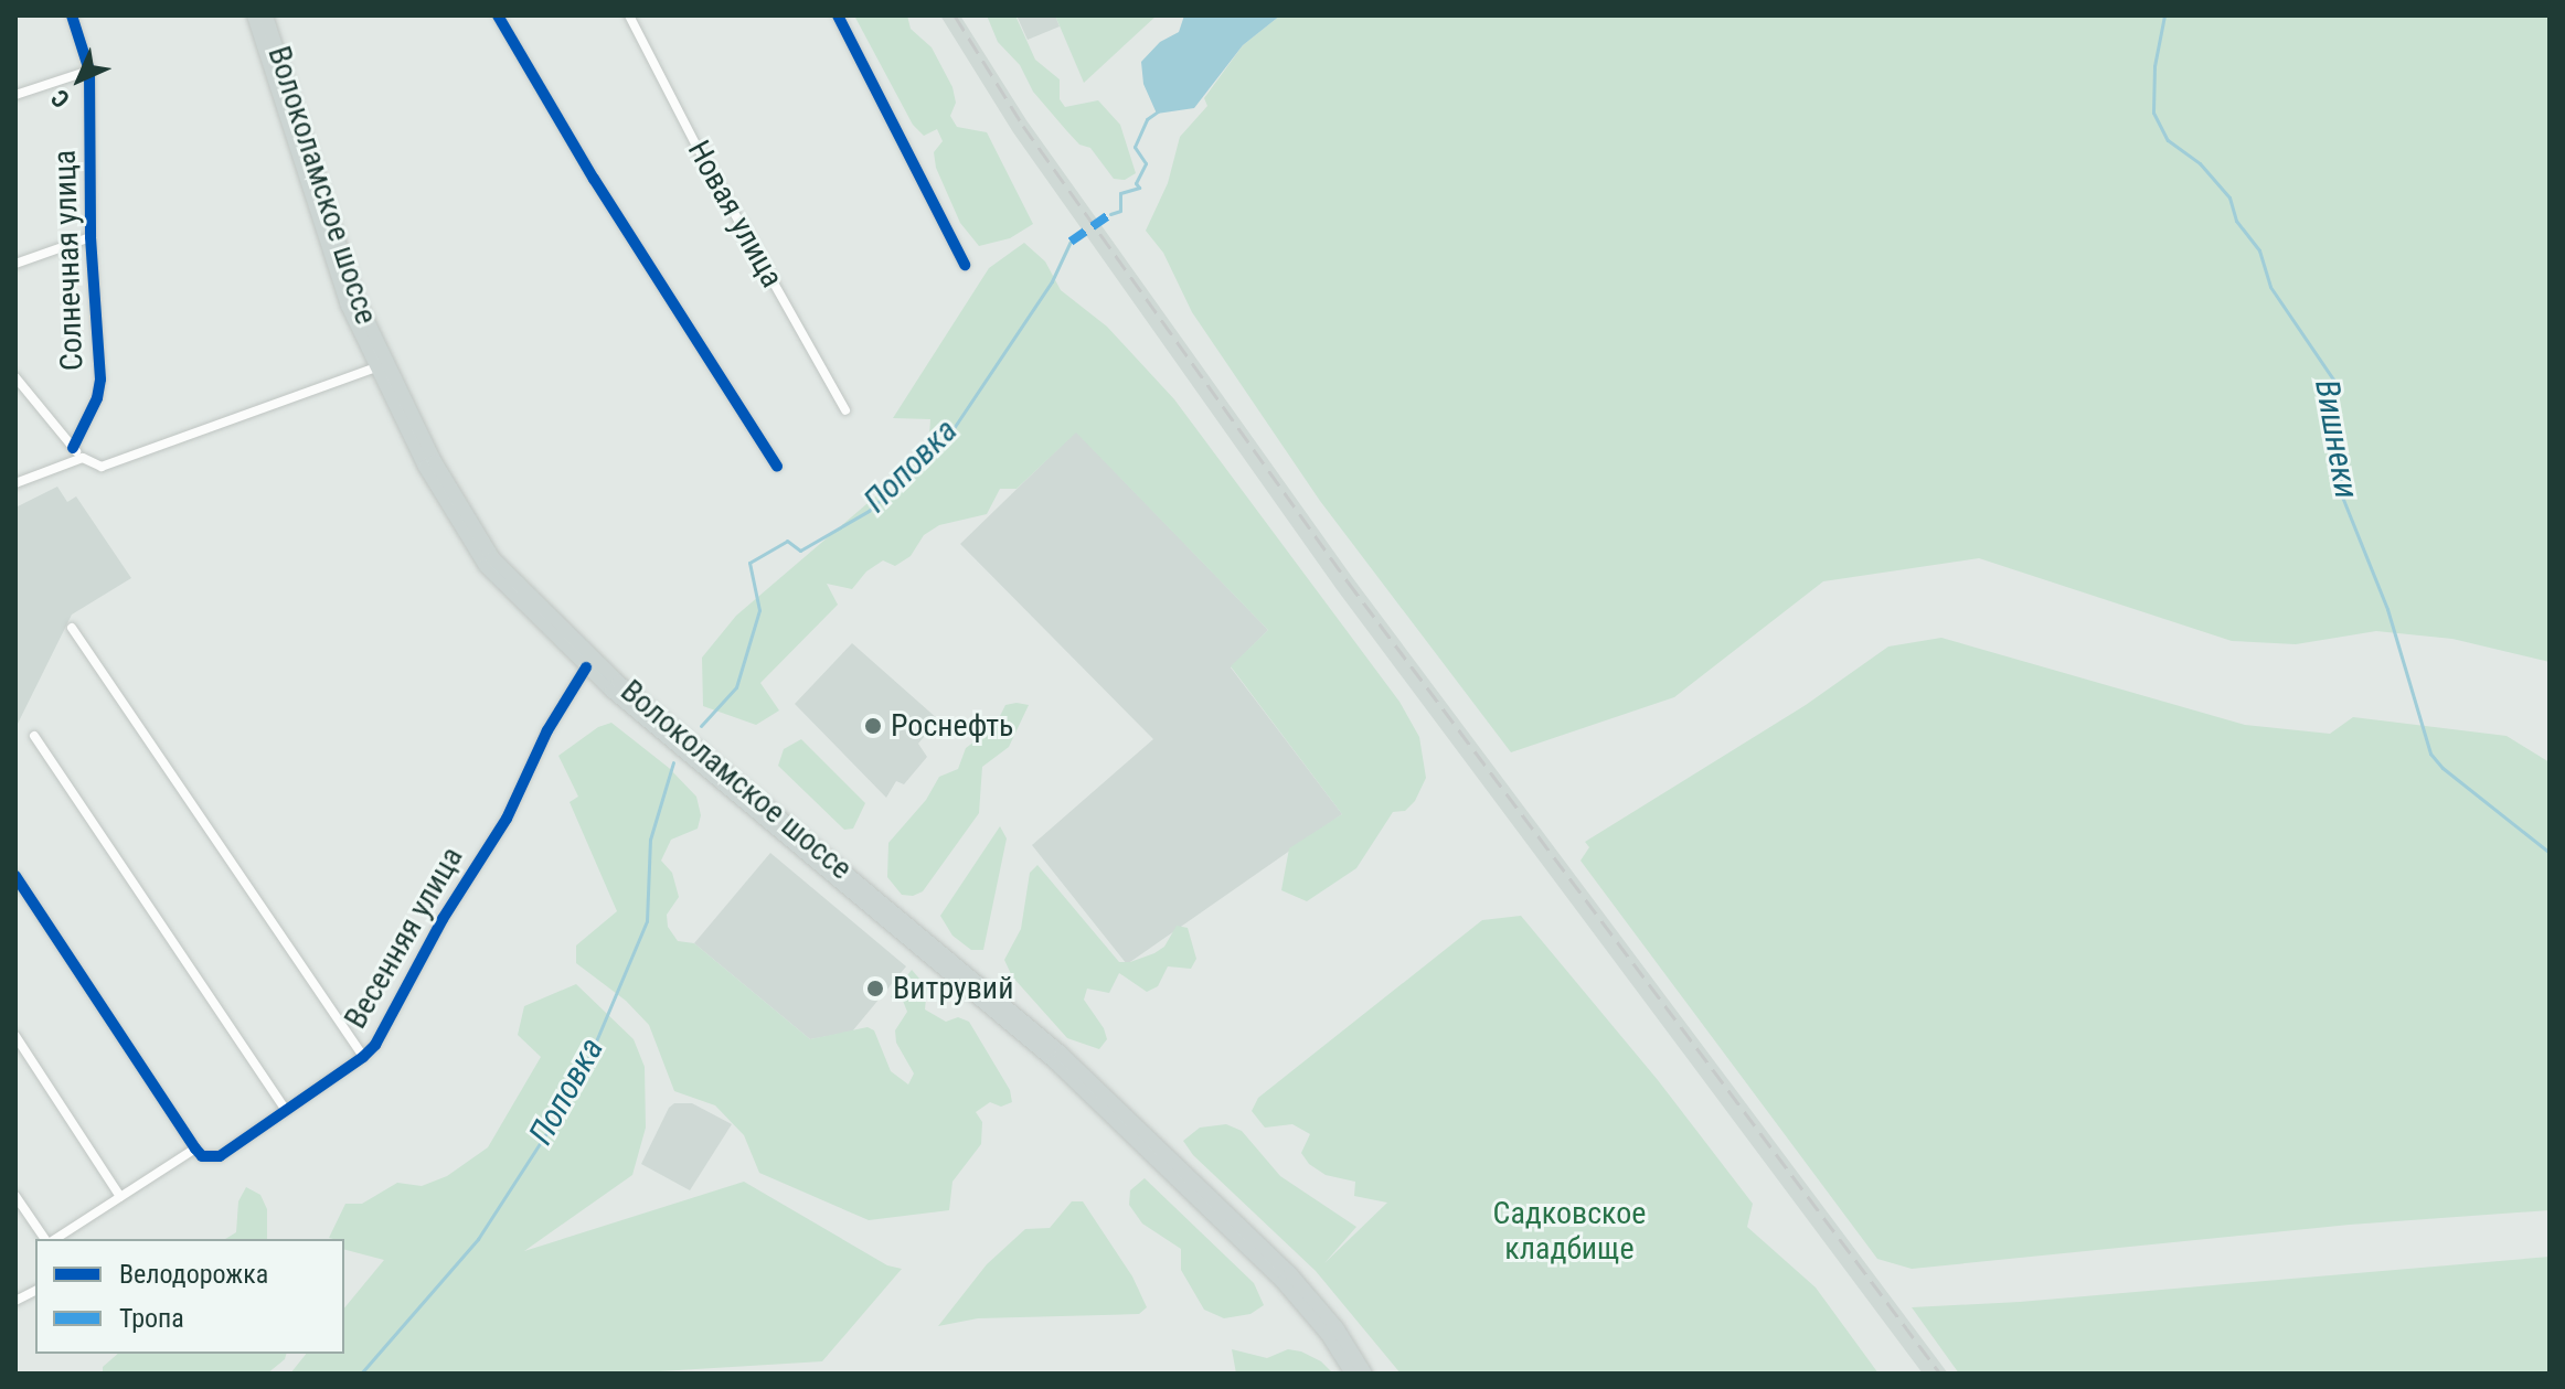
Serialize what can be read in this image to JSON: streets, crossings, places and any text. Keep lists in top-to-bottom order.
{
  "streets": {
    "main road": ["Волоколамское шоссе"],
    "street": ["Новая улица", "Солнечная улица", "Весенняя улица"]
  },
  "crossings": [
    ["Волоколамское шоссе", "Весенняя улица"]
  ],
  "water": ["Вишнеки", "Поповка"],
  "parks": ["Садковское кладбище"],
  "places": ["Роснефть", "Витрувий"],
  "legend": ["Велодорожка", "Тропа"],
  "north": "bottom left"
}
